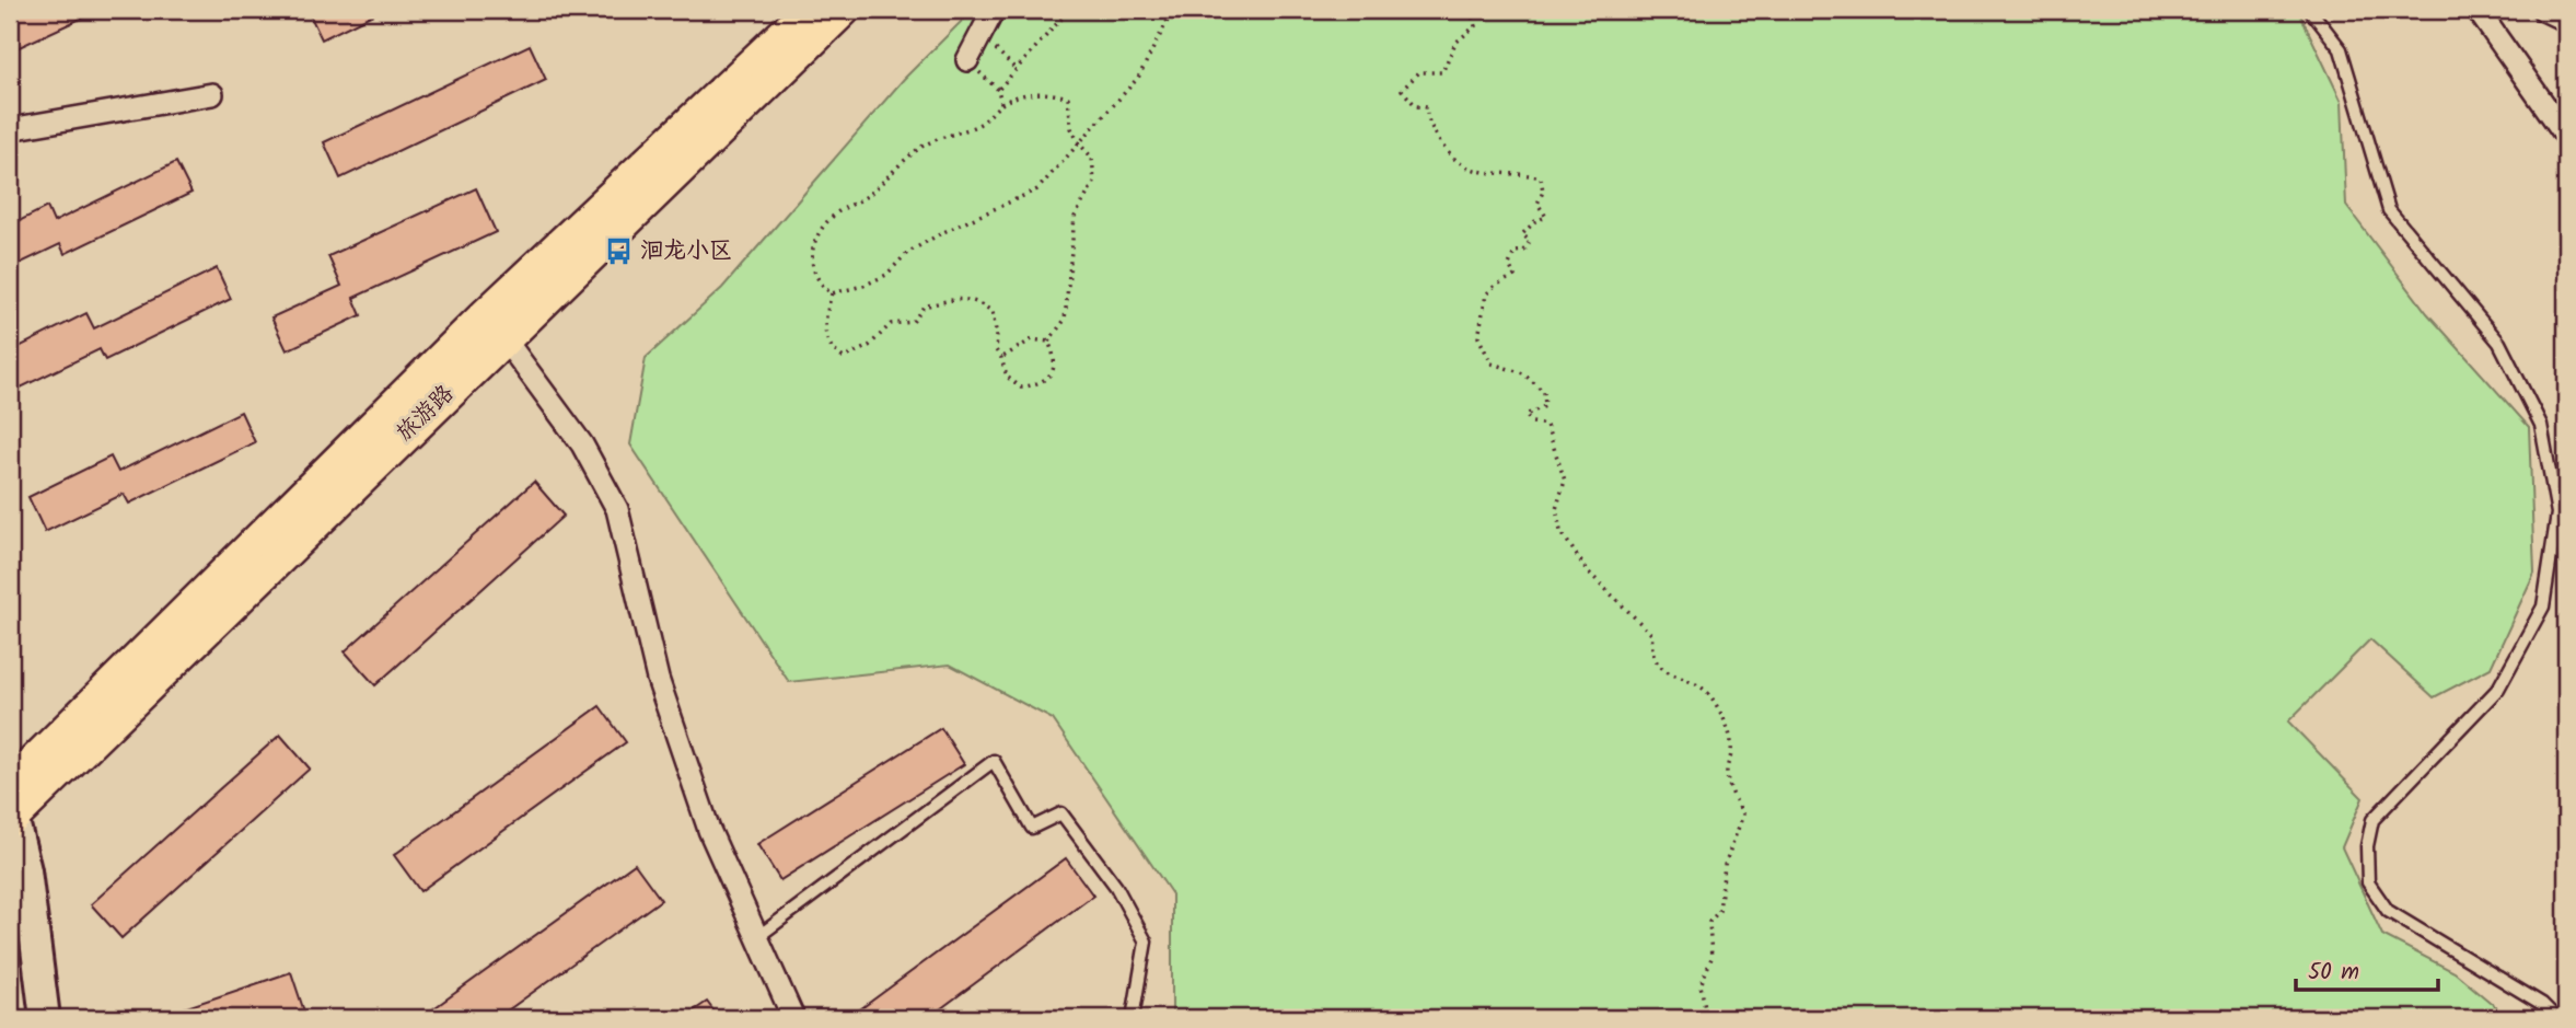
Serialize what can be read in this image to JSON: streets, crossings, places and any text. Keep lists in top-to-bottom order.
{
  "streets": {
    "main road": ["旅游路"]
  },
  "places": {
    "bus stop": ["洄龙小区"]
  },
  "scale_bar": "50 m"
}
